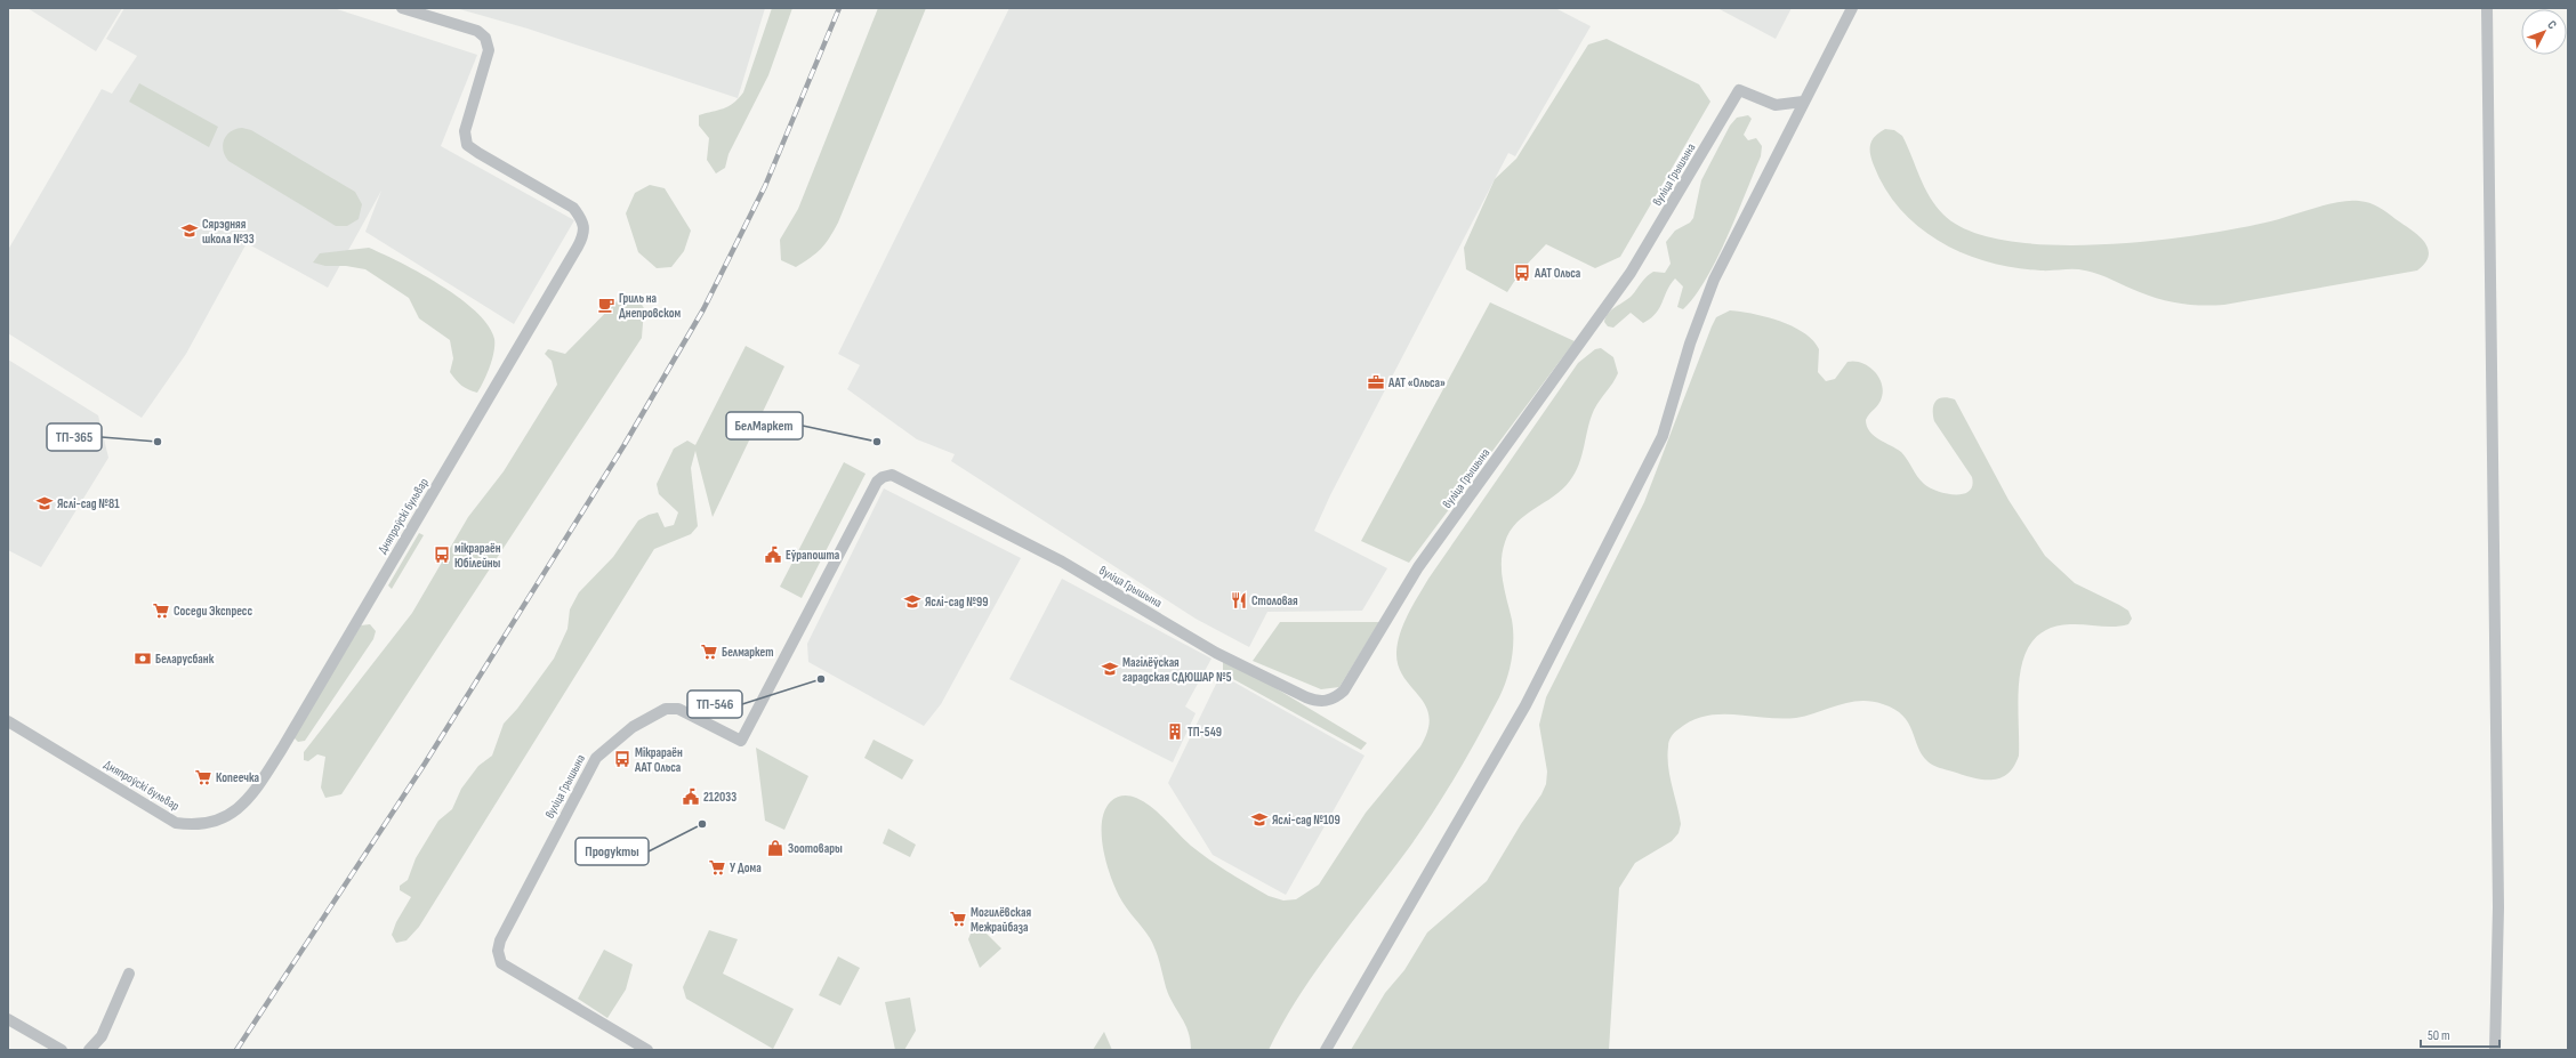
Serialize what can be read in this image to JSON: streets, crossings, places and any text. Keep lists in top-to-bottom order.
{
  "streets": {
    "street": ["вуліца Грышына", "Дняпроўскі бульвар"]
  },
  "places": {
    "school or university": [
      "Сярэдняя школа №33",
      "Яслі-сад №81",
      "Яслі-сад №99",
      "Магілёўская гарадская СДЮШАР №5",
      "Яслі-сад №109"
    ],
    "bus stop": ["ААТ Ольса", "мікрараён Юбілейны", "Мікрараён ААТ Ольса"],
    "cafe": ["Гриль на Днепровском"],
    "office": ["ААТ «Ольса»"],
    "other": [
      "ТП-365",
      "БелМаркет",
      "ТП-546",
      "Продукты"
    ],
    "public building": ["Еўрапошта", "212033"],
    "restaurant": ["Столовая"],
    "supermarket": [
      "Соседи Экспресс",
      "Белмаркет",
      "Копеечка",
      "У Дома",
      "Могилёвская Межрайбаза"
    ],
    "bank": ["Беларусбанк"],
    "building": ["ТП-549"],
    "shop": ["Зоотовары"]
  },
  "scale_bar": "50 m",
  "north": "top right"
}
